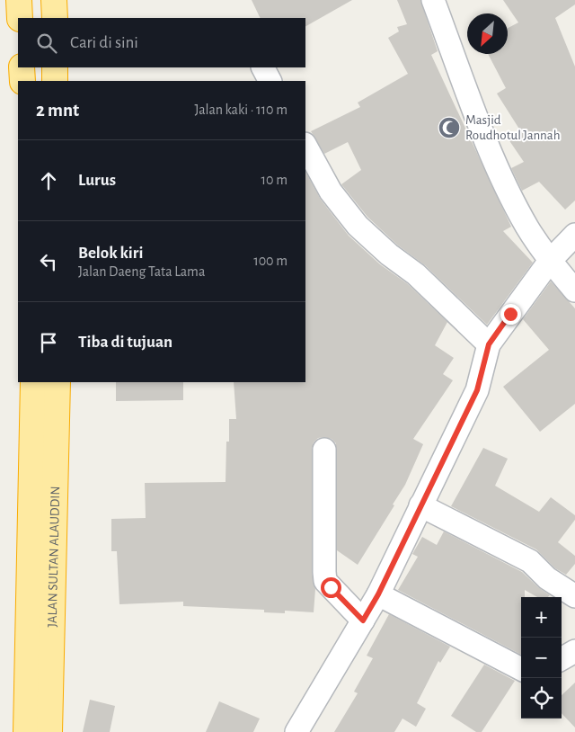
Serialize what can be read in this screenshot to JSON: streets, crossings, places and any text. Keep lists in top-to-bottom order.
{
  "streets": {
    "highway": ["JALAN SULTAN ALAUDDIN"]
  },
  "places": {
    "mosque": ["Masjid Roudhotul Jannah"]
  },
  "north": "bottom left",
  "page": {
    "search": "Cari di sini",
    "heading": ["2 mnt", "Jalan kaki · 110 m"],
    "list": [
      ["Lurus", "10 m"],
      ["Belok kiri", "Jalan Daeng Tata Lama", "100 m"],
      "Tiba di tujuan"
    ],
    "map_buttons": ["+", "−"]
  }
}
